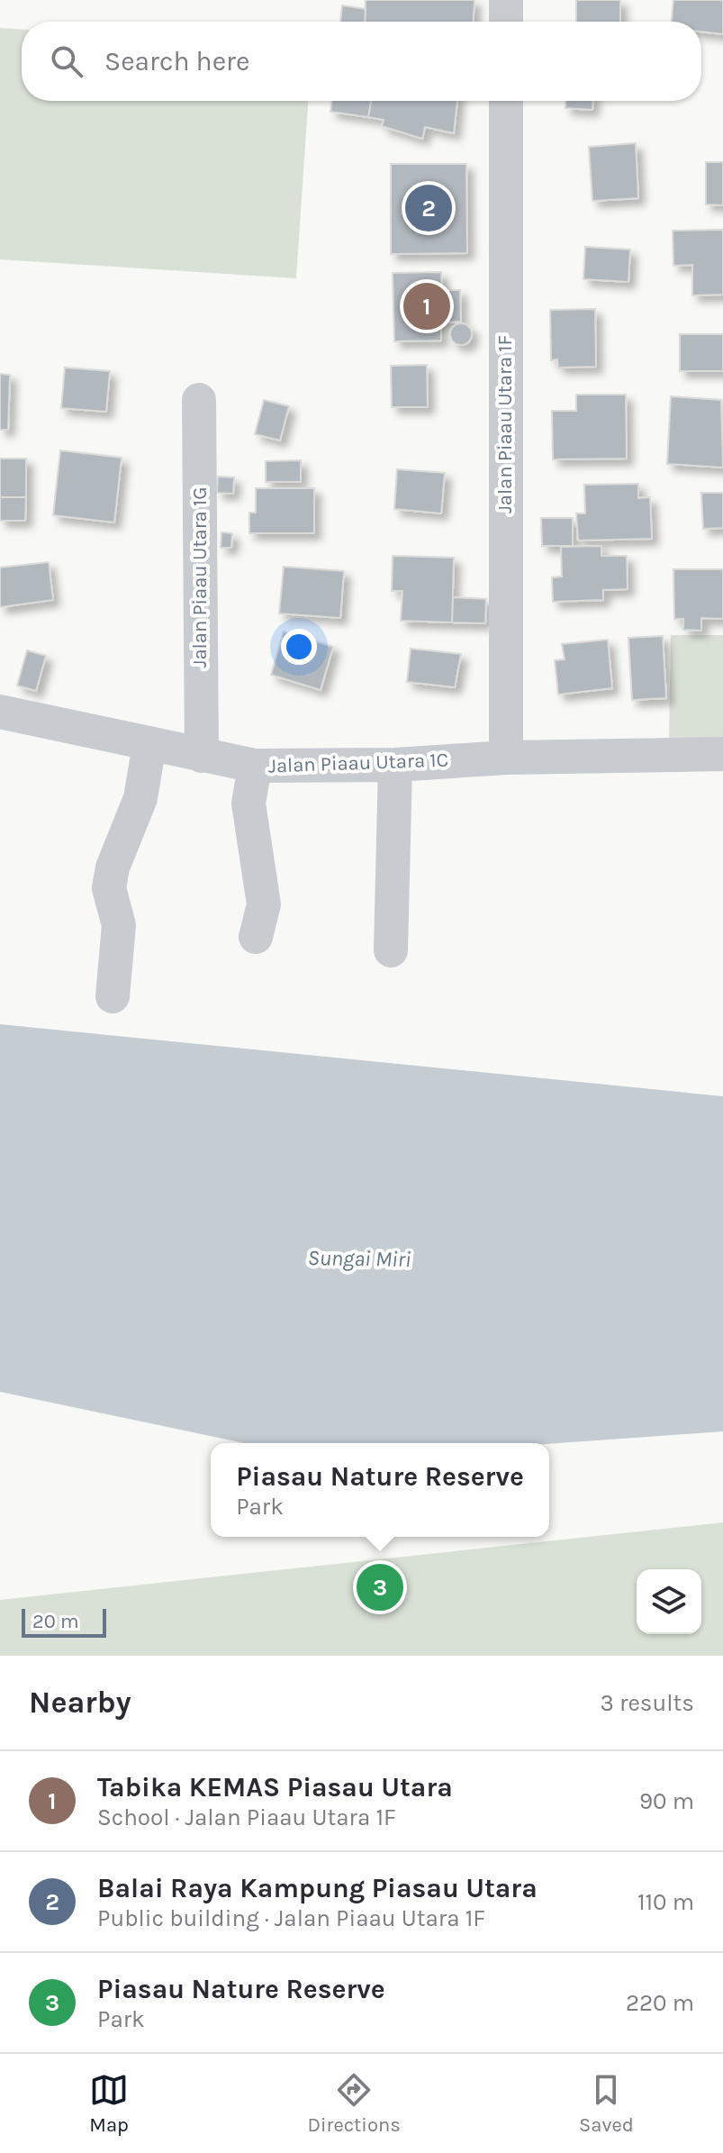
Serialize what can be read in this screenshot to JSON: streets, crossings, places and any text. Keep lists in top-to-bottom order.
{
  "streets": {
    "street": ["Jalan Piaau Utara 1F", "Jalan Piaau Utara 1G", "Jalan Piaau Utara 1C"]
  },
  "crossings": [
    ["Jalan Piaau Utara 1F", "Jalan Piaau Utara 1C"],
    ["Jalan Piaau Utara 1G", "Jalan Piaau Utara 1C"]
  ],
  "water": ["Sungai Miri"],
  "scale_bar": "20 m",
  "page": {
    "search": "Search here",
    "pins": ["2", "1", "3"],
    "popup": ["Piasau Nature Reserve", "Park"],
    "scale": "20 m",
    "heading": ["Nearby", "3 results"],
    "list": [
      {
        "mark": "1",
        "name": "Tabika KEMAS Piasau Utara",
        "note": "School · Jalan Piaau Utara 1F",
        "value": "90 m"
      },
      {
        "mark": "2",
        "name": "Balai Raya Kampung Piasau Utara",
        "note": "Public building · Jalan Piaau Utara 1F",
        "value": "110 m"
      },
      {
        "mark": "3",
        "name": "Piasau Nature Reserve",
        "note": "Park",
        "value": "220 m"
      }
    ],
    "nav": ["Map", "Directions", "Saved"]
  }
}
